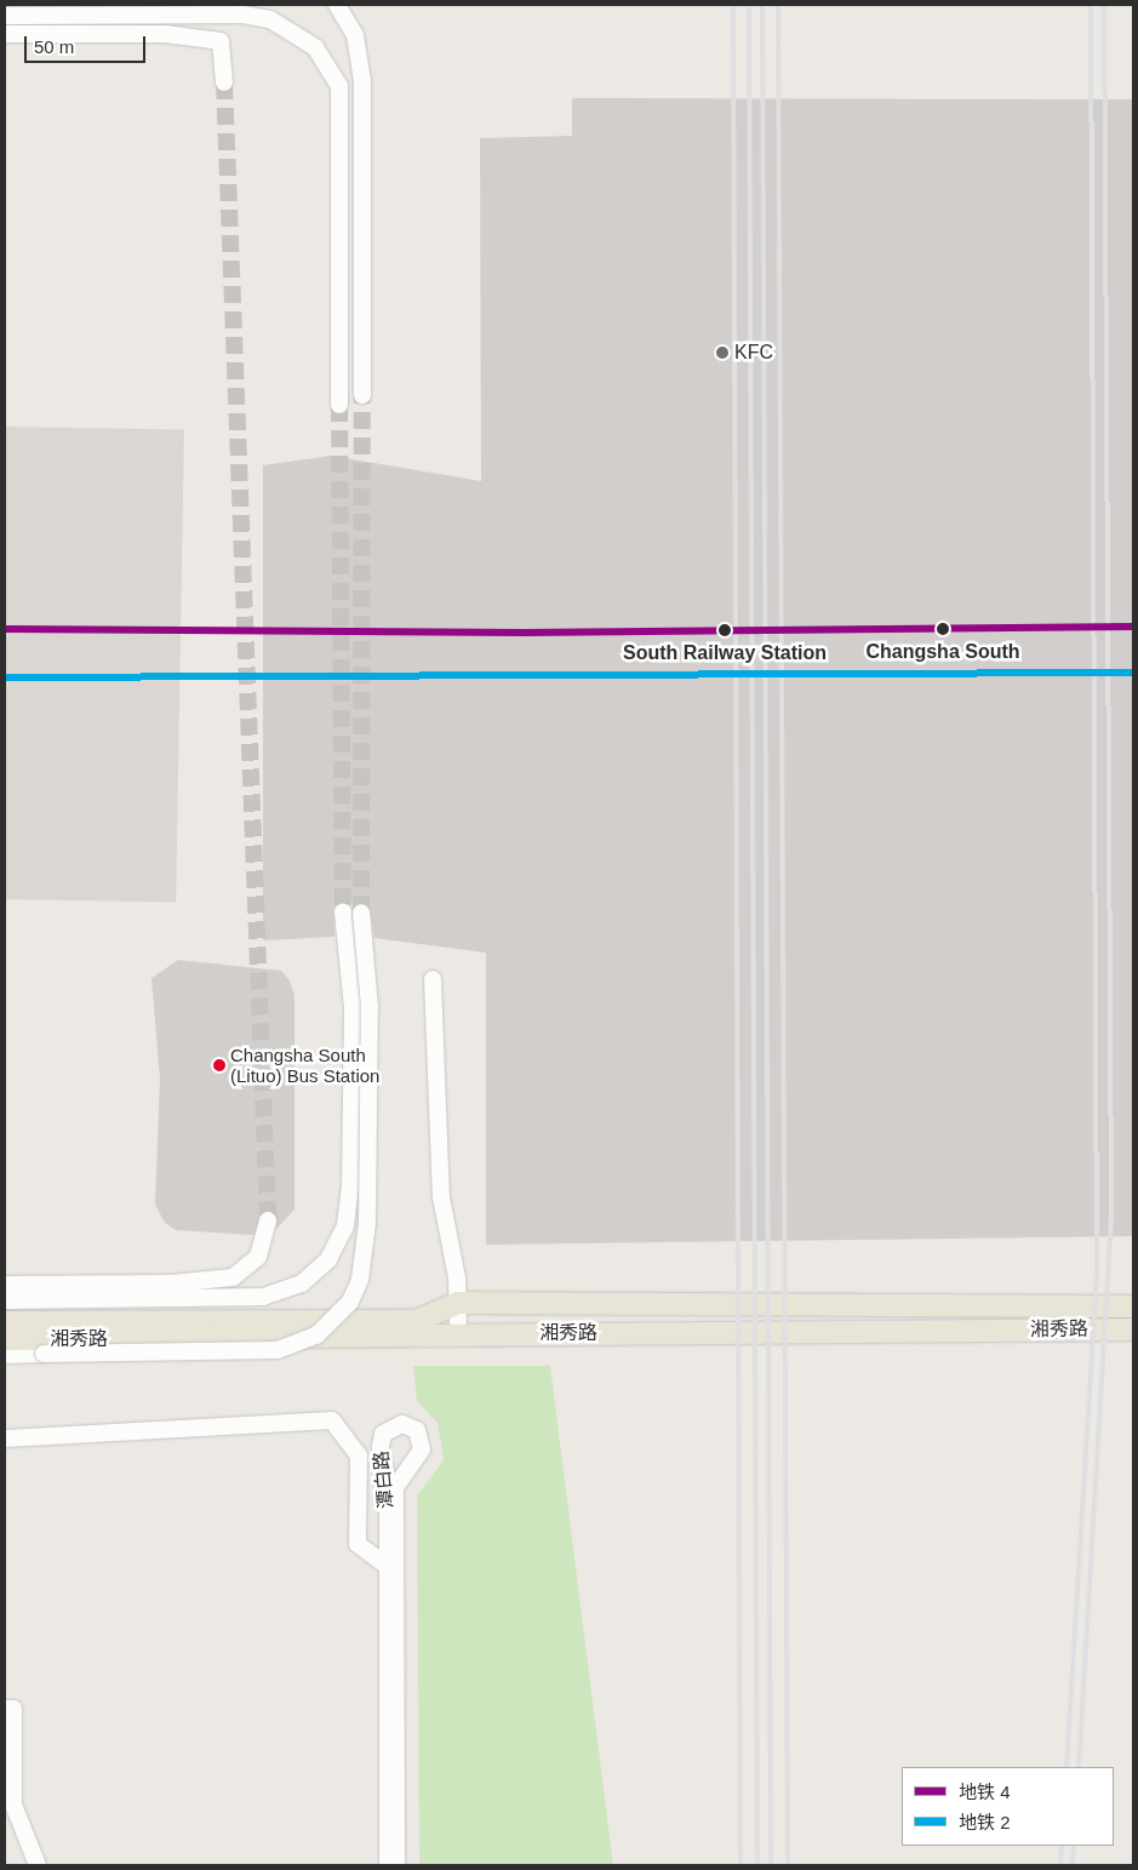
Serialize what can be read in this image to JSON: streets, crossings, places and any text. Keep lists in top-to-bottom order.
{
  "streets": {
    "main road": ["湘秀路"],
    "street": ["潭白路"]
  },
  "places": [
    "KFC",
    "Changsha South",
    "South Railway Station",
    "Changsha South (Lituo) Bus Station"
  ],
  "lines": ["metro line 4", "metro line 2"],
  "legend": ["地铁 4", "地铁 2"],
  "scale_bar": "50 m"
}
